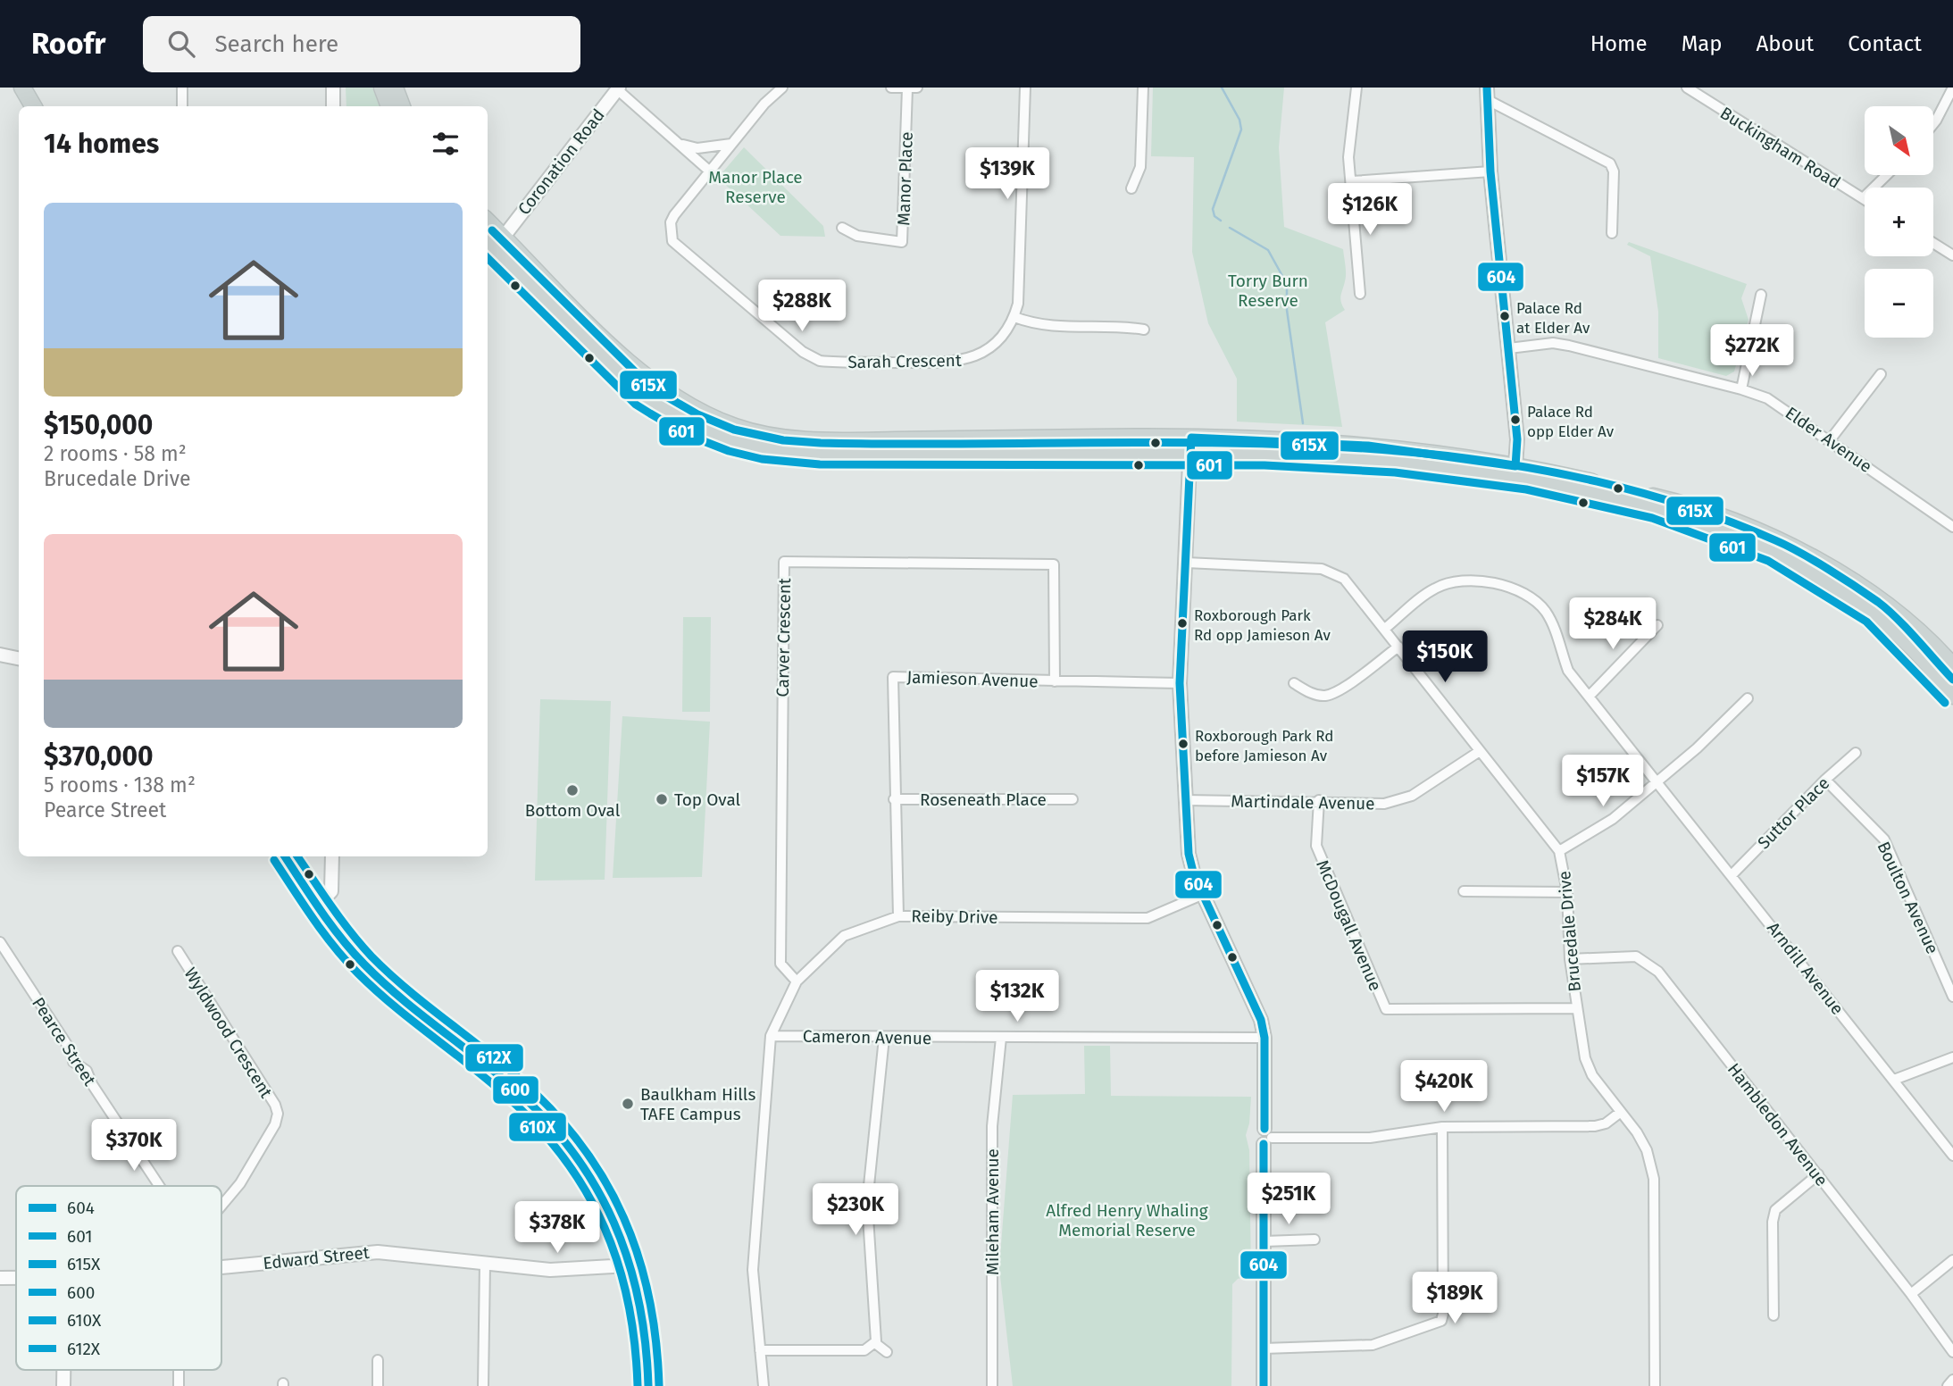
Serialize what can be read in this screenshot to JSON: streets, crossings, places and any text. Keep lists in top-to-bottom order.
{
  "streets": {
    "street": [
      "Buckingham Road",
      "Coronation Road",
      "Manor Place",
      "Sarah Crescent",
      "Elder Avenue",
      "Carver Crescent",
      "Jamieson Avenue",
      "Roseneath Place",
      "Martindale Avenue",
      "Suttor Place",
      "Boulton Avenue",
      "Reiby Drive",
      "McDougall Avenue",
      "Brucedale Drive",
      "Arndill Avenue",
      "Wyldwood Crescent",
      "Cameron Avenue",
      "Pearce Street",
      "Hambledon Avenue",
      "Mileham Avenue",
      "Edward Street"
    ]
  },
  "crossings": [
    ["Carver Crescent", "Jamieson Avenue"],
    ["Carver Crescent", "Reiby Drive"],
    ["Jamieson Avenue", "Roseneath Place"],
    ["Jamieson Avenue", "Reiby Drive"],
    ["Martindale Avenue", "McDougall Avenue"],
    ["Martindale Avenue", "Brucedale Drive"],
    ["Suttor Place", "Boulton Avenue"],
    ["Suttor Place", "Arndill Avenue"],
    ["Reiby Drive", "Cameron Avenue"],
    ["McDougall Avenue", "Brucedale Drive"],
    ["Brucedale Drive", "Arndill Avenue"],
    ["Brucedale Drive", "Hambledon Avenue"],
    ["Cameron Avenue", "Mileham Avenue"]
  ],
  "parks": ["Manor Place Reserve", "Torry Burn Reserve", "Alfred Henry Whaling Memorial Reserve"],
  "places": [
    "Palace Rd at Elder Av",
    "Palace Rd opp Elder Av",
    "Roxborough Park Rd opp Jamieson Av",
    "Roxborough Park Rd before Jamieson Av",
    "Bottom Oval",
    "Top Oval",
    "Baulkham Hills TAFE Campus"
  ],
  "lines": [
    "transit line 604",
    "transit line 615X",
    "transit line 601",
    "transit line 600",
    "transit line 612X",
    "transit line 610X"
  ],
  "legend": [
    "604",
    "601",
    "615X",
    "600",
    "610X",
    "612X"
  ],
  "north": "bottom right",
  "page": {
    "header": "Roofr",
    "search": "Search here",
    "nav": [
      "Home",
      "Map",
      "About",
      "Contact"
    ],
    "map_buttons": ["+", "−"],
    "heading": "14 homes",
    "price": [
      "$139K",
      "$126K",
      "$288K",
      "$272K",
      "$284K",
      "$150K",
      "$157K",
      "$132K",
      "$420K",
      "$370K",
      "$251K",
      "$230K",
      "$378K",
      "$189K"
    ],
    "list": [
      {
        "name": "$150,000",
        "note": "2 rooms · 58 m² · Brucedale Drive"
      },
      {
        "name": "$370,000",
        "note": "5 rooms · 138 m² · Pearce Street"
      }
    ]
  }
}
